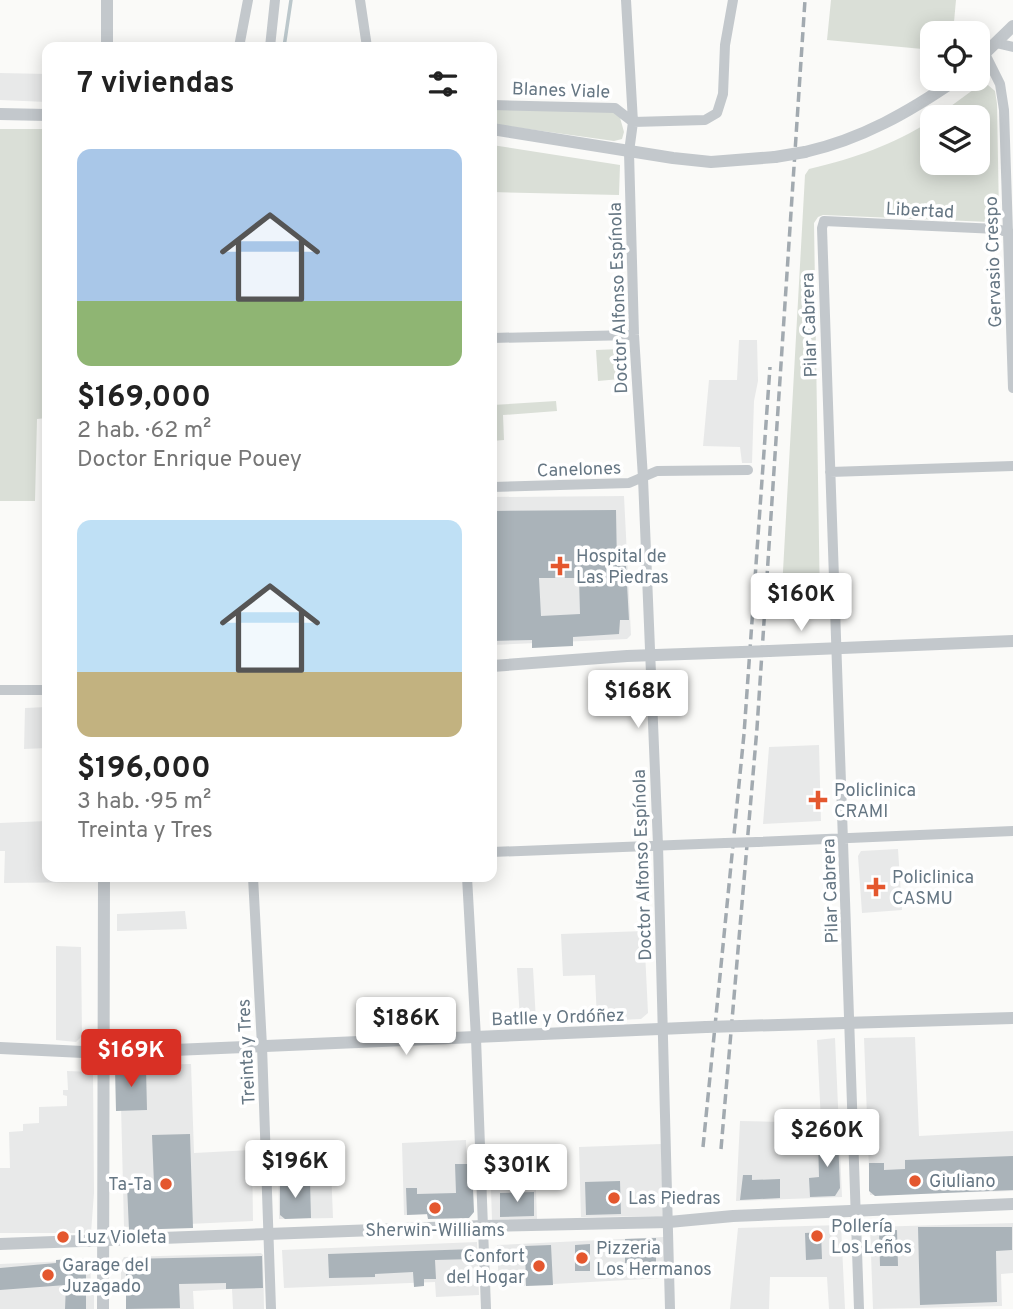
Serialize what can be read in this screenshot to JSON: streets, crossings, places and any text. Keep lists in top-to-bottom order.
{
  "streets": {
    "street": [
      "Blanes Viale",
      "Libertad",
      "Gervasio Crespo",
      "Doctor Alfonso Espínola",
      "Pilar Cabrera",
      "Canelones",
      "Batlle y Ordóñez",
      "Treinta y Tres"
    ]
  },
  "crossings": [
    ["Blanes Viale", "Doctor Alfonso Espínola"],
    ["Libertad", "Gervasio Crespo"],
    ["Libertad", "Pilar Cabrera"],
    ["Doctor Alfonso Espínola", "Canelones"],
    ["Doctor Alfonso Espínola", "Batlle y Ordóñez"],
    ["Pilar Cabrera", "Batlle y Ordóñez"],
    ["Batlle y Ordóñez", "Treinta y Tres"]
  ],
  "places": {
    "health": ["Hospital de Las Piedras", "Policlinica CRAMI", "Policlinica CASMU"],
    "other": [
      "Giuliano",
      "Ta-Ta",
      "Las Piedras",
      "Sherwin-Williams",
      "Pollería Los Leños",
      "Luz Violeta",
      "Pizzeria Los Hermanos",
      "Confort del Hogar",
      "Garage del Juzagado"
    ]
  },
  "page": {
    "heading": "7 viviendas",
    "list": [
      {
        "name": "$169,000",
        "note": "2 hab. · 62 m² · Doctor Enrique Pouey"
      },
      {
        "name": "$196,000",
        "note": "3 hab. · 95 m² · Treinta y Tres"
      }
    ],
    "price": [
      "$160K",
      "$168K",
      "$186K",
      "$169K",
      "$260K",
      "$196K",
      "$301K"
    ]
  }
}
